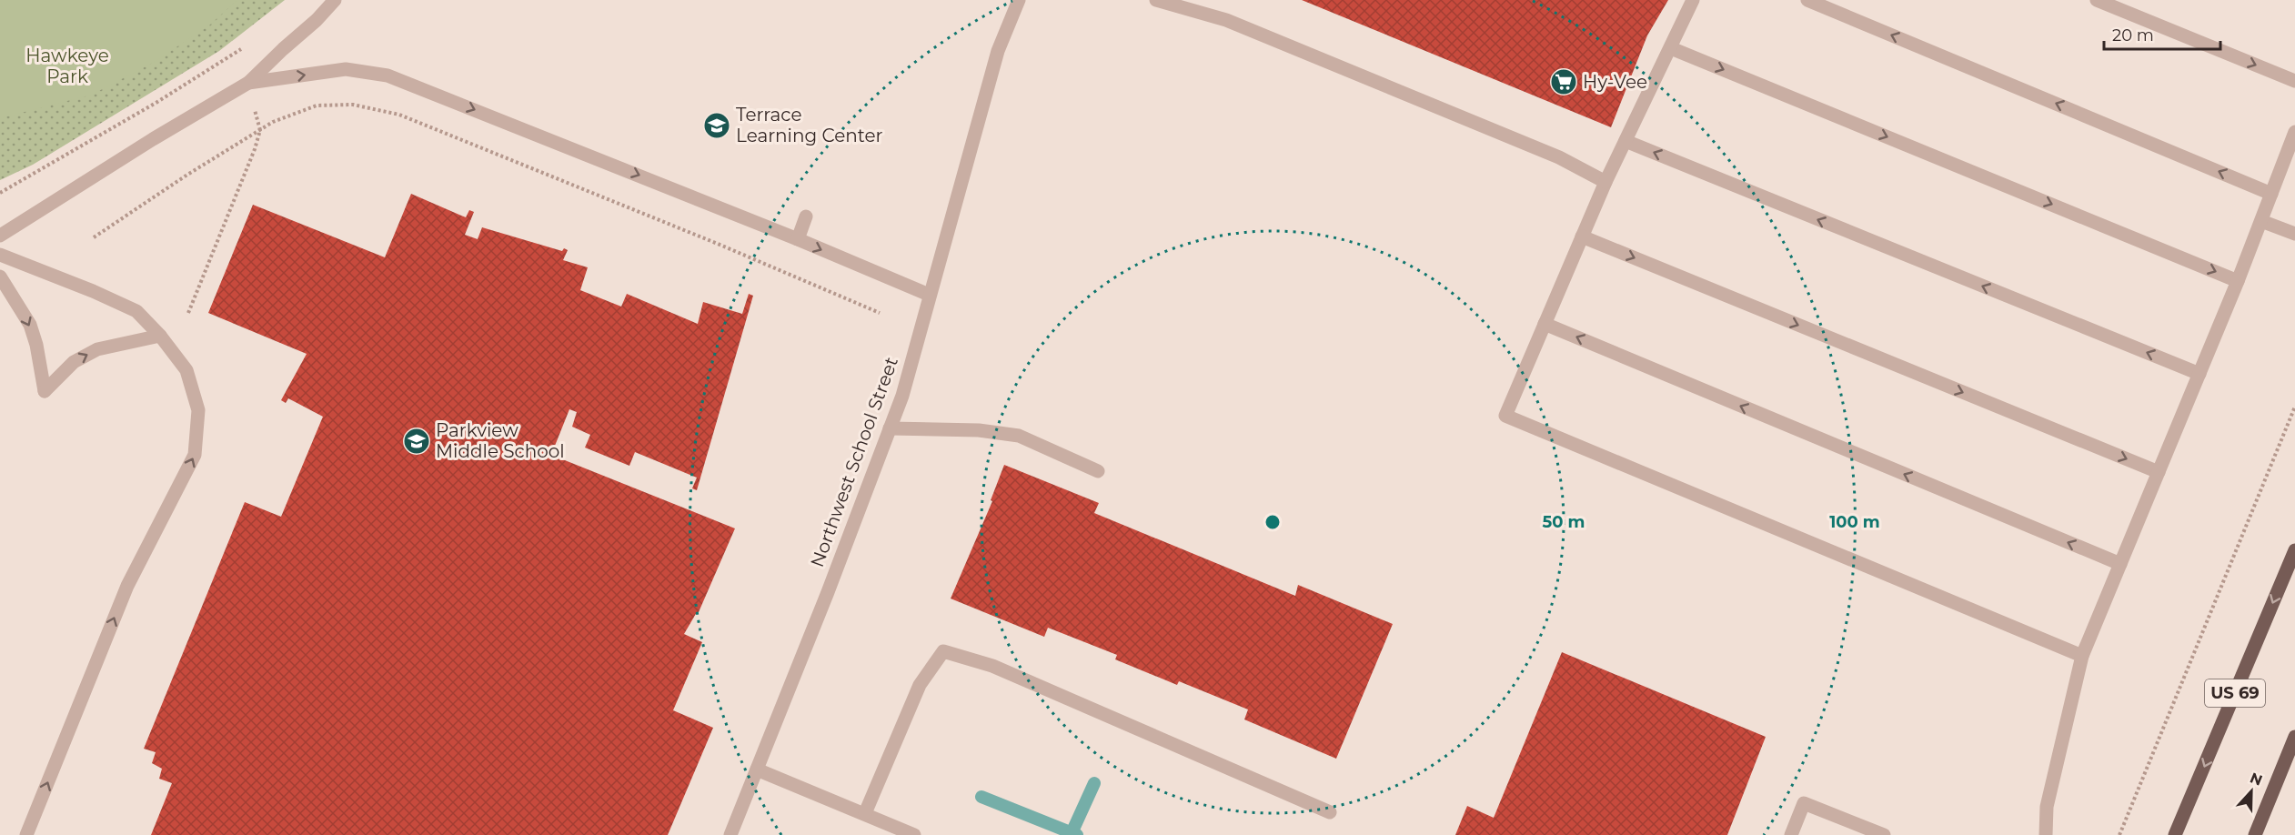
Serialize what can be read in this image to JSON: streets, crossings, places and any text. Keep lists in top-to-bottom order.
{
  "streets": {
    "main road": ["US 69"],
    "street": ["Northwest School Street"]
  },
  "parks": ["Hawkeye Park"],
  "places": {
    "supermarket": ["Hy-Vee"],
    "school or university": ["Terrace Learning Center", "Parkview Middle School"]
  },
  "scale_bar": "20 m",
  "north": "top",
  "rings": ["50 m", "100 m"]
}
